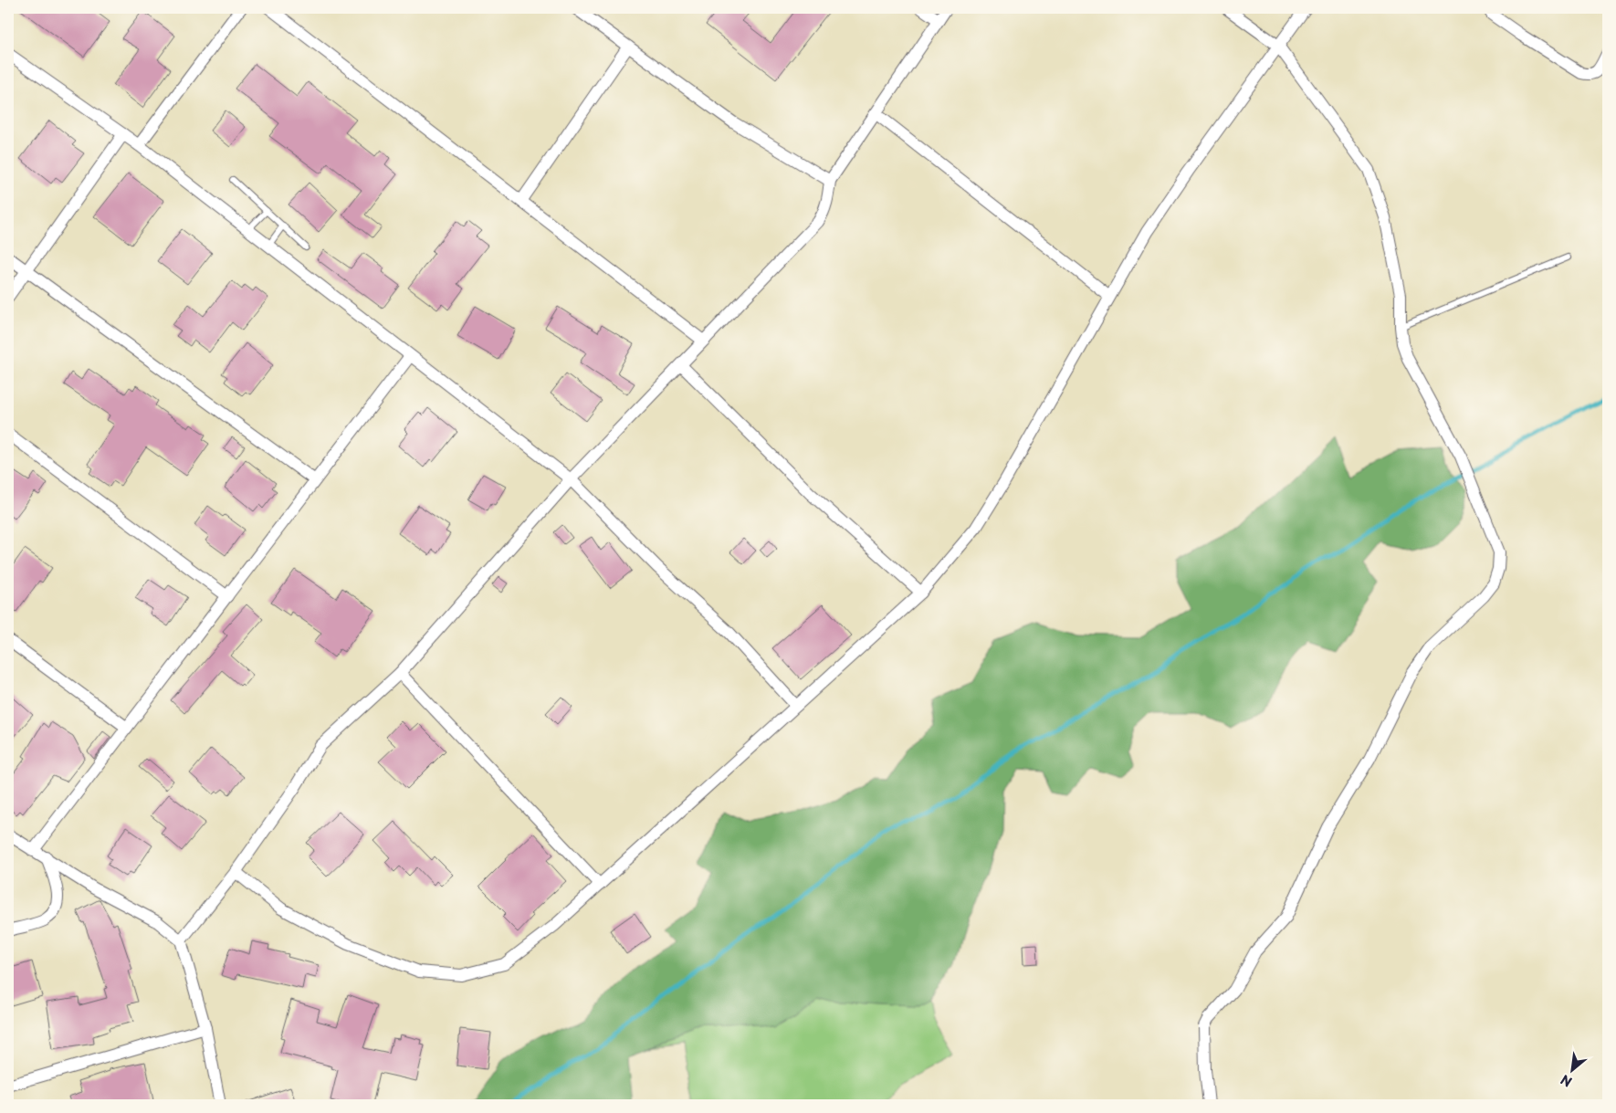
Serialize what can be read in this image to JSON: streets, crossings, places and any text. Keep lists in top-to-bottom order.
{
  "north": "bottom left"
}
